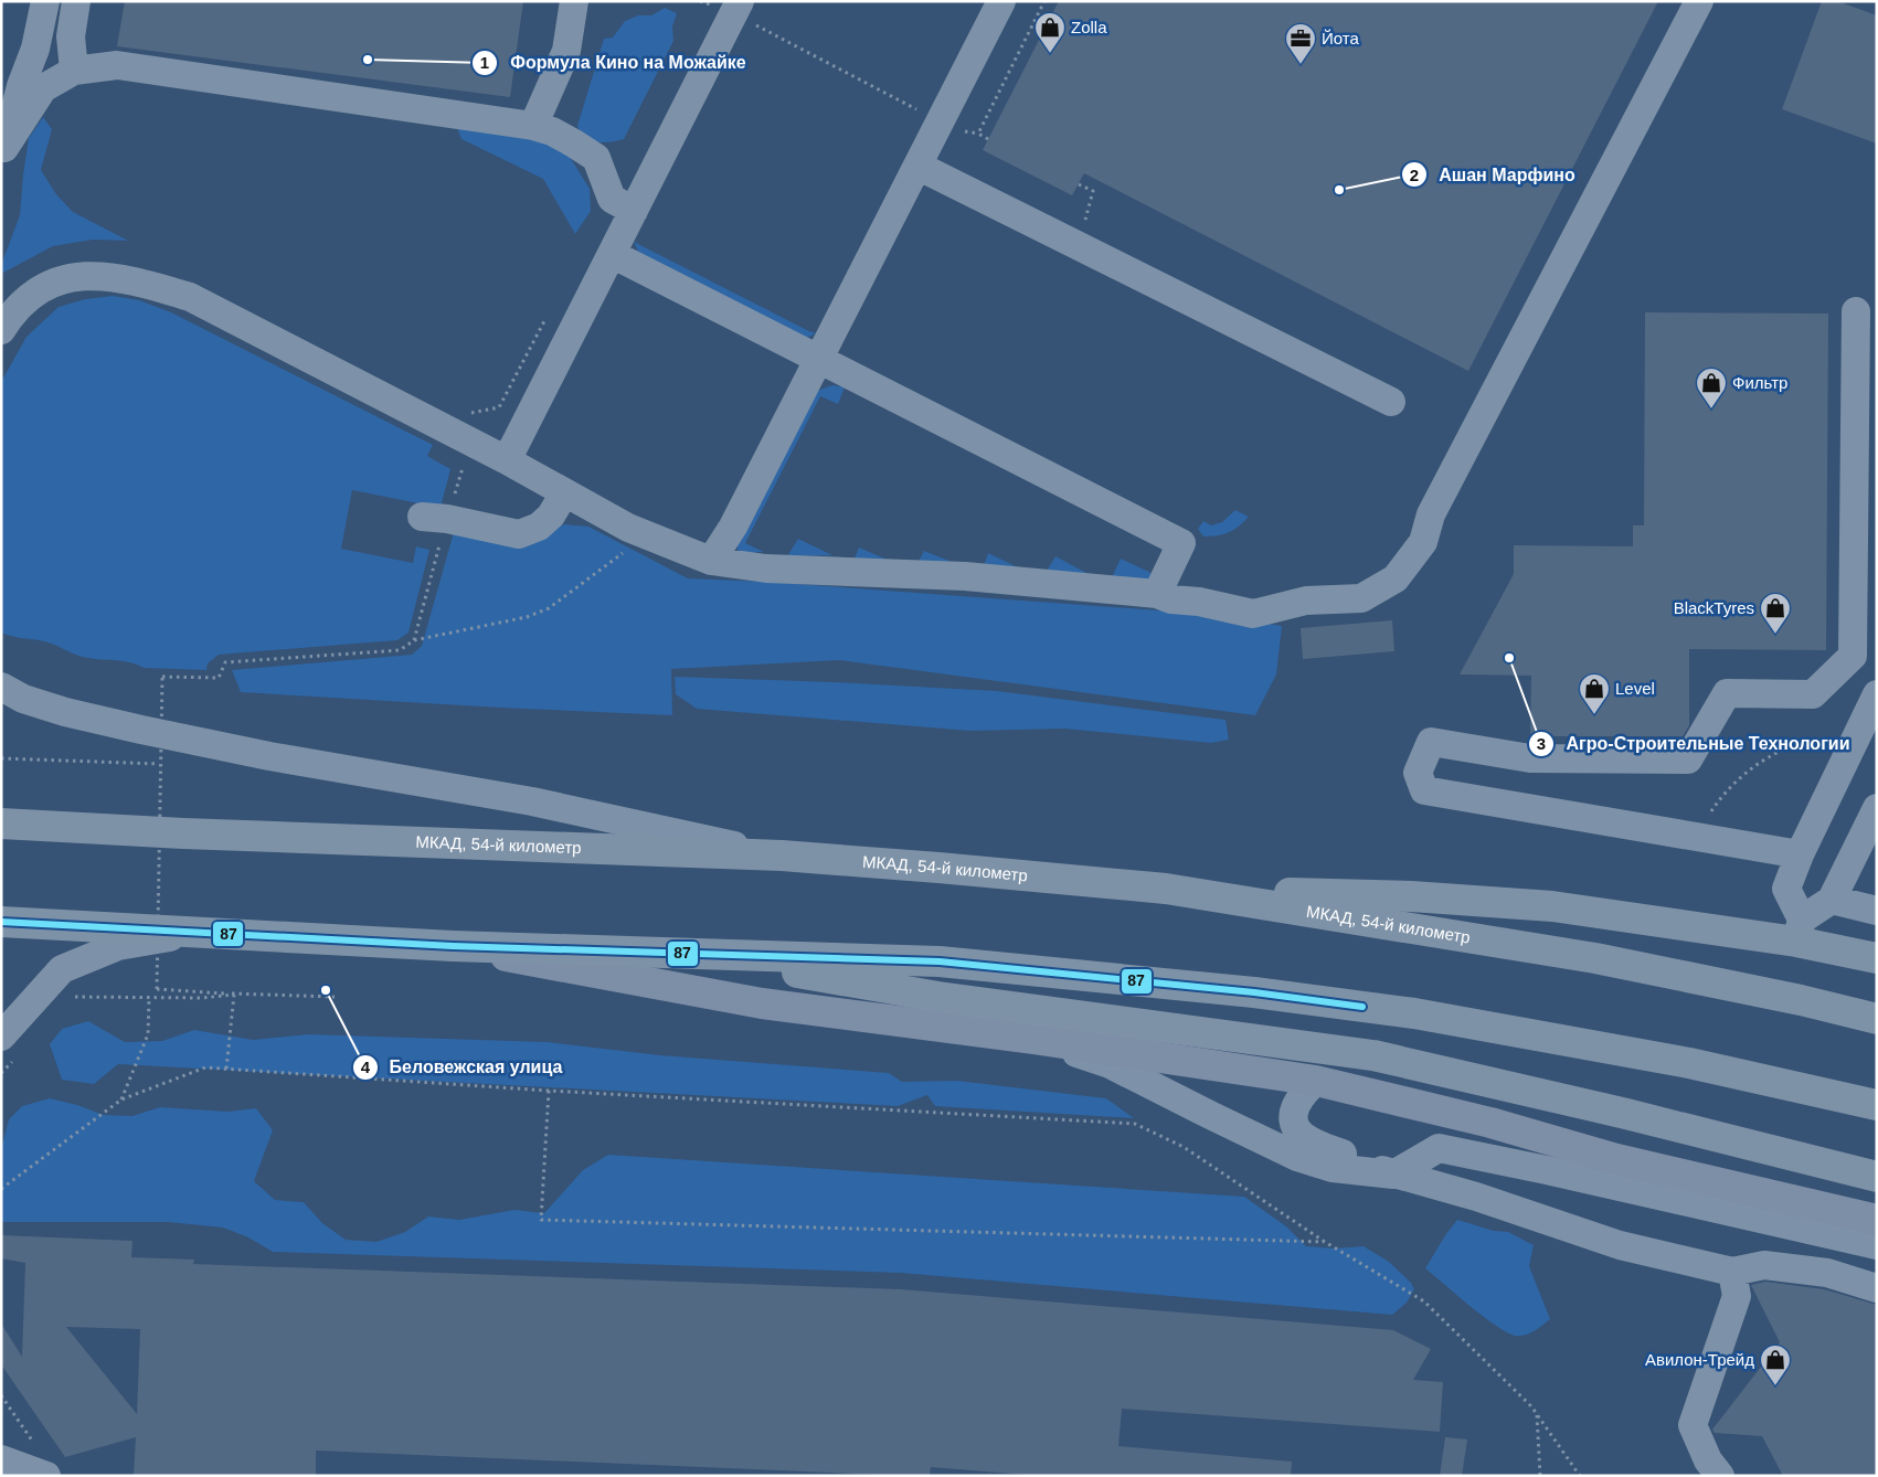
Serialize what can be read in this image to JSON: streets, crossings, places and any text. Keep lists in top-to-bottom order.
{
  "streets": {
    "highway": ["МКАД, 54-й километр"]
  },
  "places": {
    "shop": [
      "Zolla",
      "Фильтр",
      "BlackTyres",
      "Level",
      "Авилон-Трейд"
    ],
    "other": [
      "Формула Кино на Можайке",
      "Ашан Марфино",
      "Агро-Строительные Технологии",
      "Беловежская улица"
    ],
    "office": ["Йота"]
  },
  "lines": ["transit line 87"]
}
